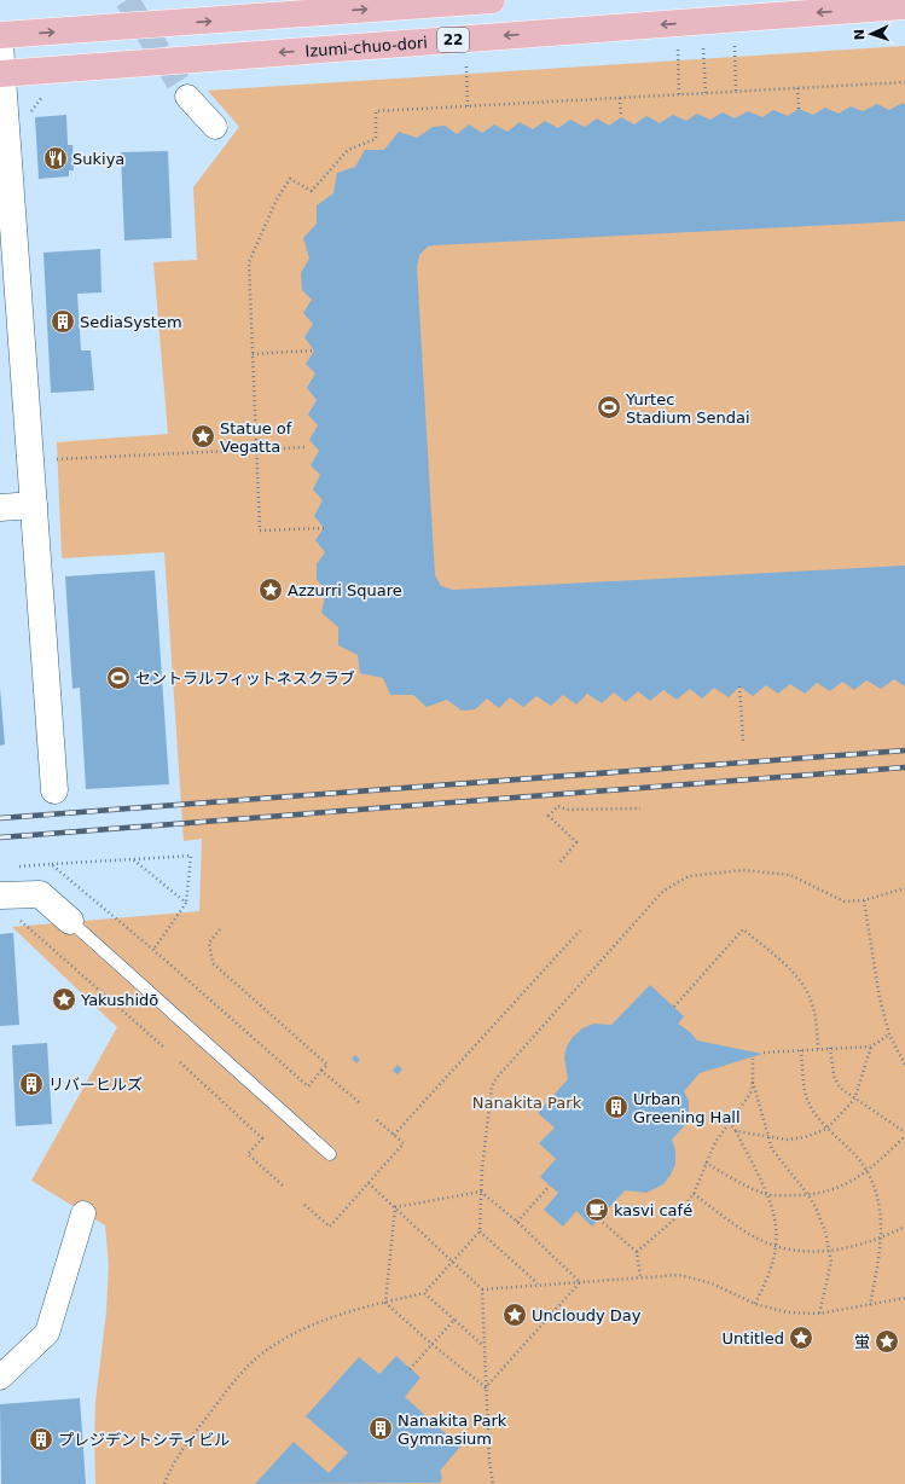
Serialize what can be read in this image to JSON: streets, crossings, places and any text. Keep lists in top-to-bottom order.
{
  "streets": {
    "main road": ["22", "Izumi-chuo-dori"]
  },
  "parks": ["Nanakita Park"],
  "places": {
    "restaurant": ["Sukiya"],
    "building": [
      "SediaSystem",
      "リバーヒルズ",
      "Urban Greening Hall",
      "Nanakita Park Gymnasium",
      "プレジデントシティビル"
    ],
    "sports": ["Yurtec Stadium Sendai", "セントラルフィットネスクラブ"],
    "place": [
      "Statue of Vegatta",
      "Azzurri Square",
      "Yakushidō",
      "Uncloudy Day",
      "Untitled",
      "蛍"
    ],
    "cafe": ["kasvi café"]
  },
  "north": "left"
}
